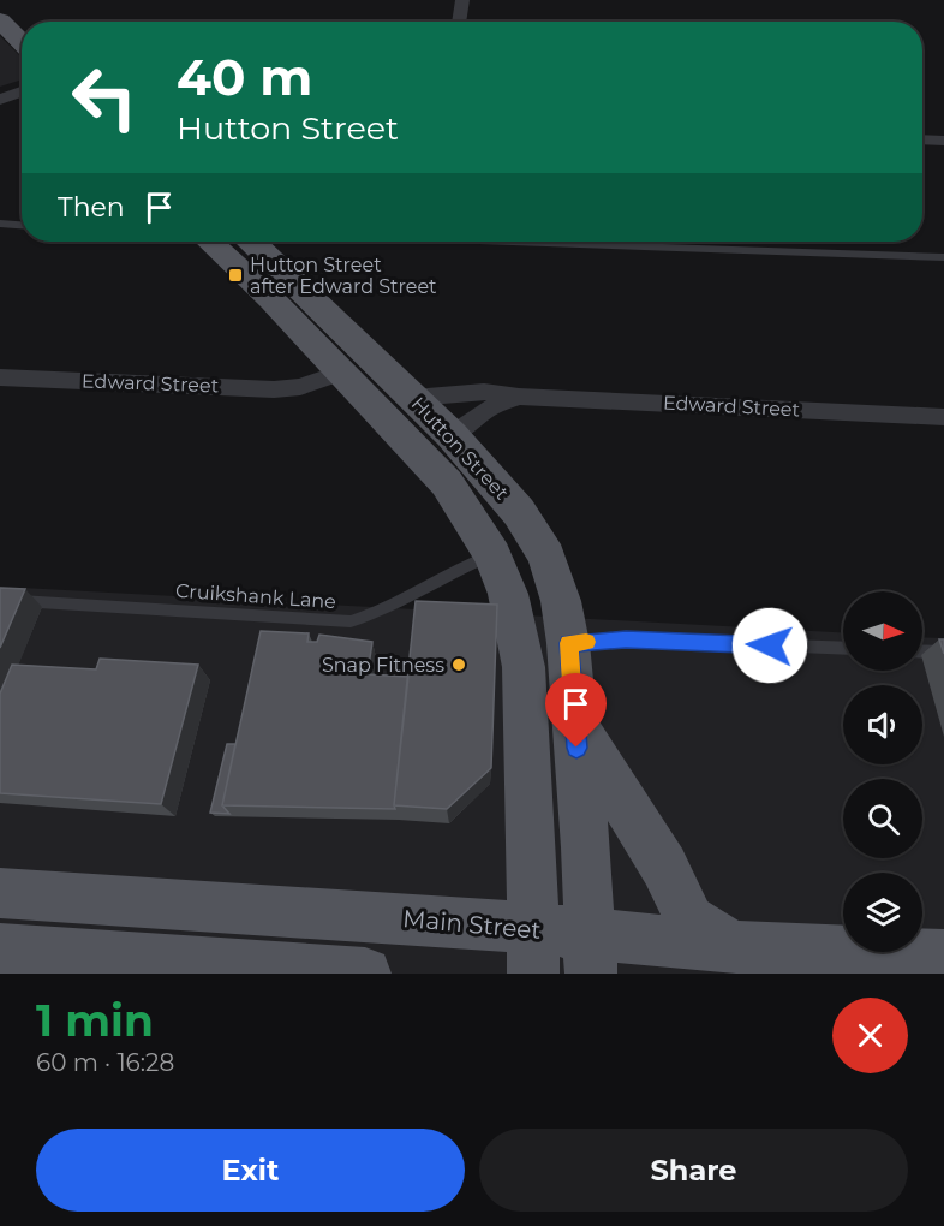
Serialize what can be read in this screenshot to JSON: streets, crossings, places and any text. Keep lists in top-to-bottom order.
{
  "streets": {
    "main road": ["Hutton Street", "Main Street"],
    "street": ["Edward Street"],
    "lane": ["Cruikshank Lane"]
  },
  "crossings": [
    ["Edward Street", "Hutton Street"],
    ["Hutton Street", "Cruikshank Lane"],
    ["Hutton Street", "Main Street"]
  ],
  "places": {
    "transit": ["Hutton Street after Edward Street"],
    "other": ["Snap Fitness"]
  },
  "north": "right",
  "page": {
    "turn": ["40 m", "Hutton Street"],
    "then": "Then",
    "heading": ["1 min", "60 m · 16:28"],
    "buttons": ["Exit", "Share"]
  }
}
